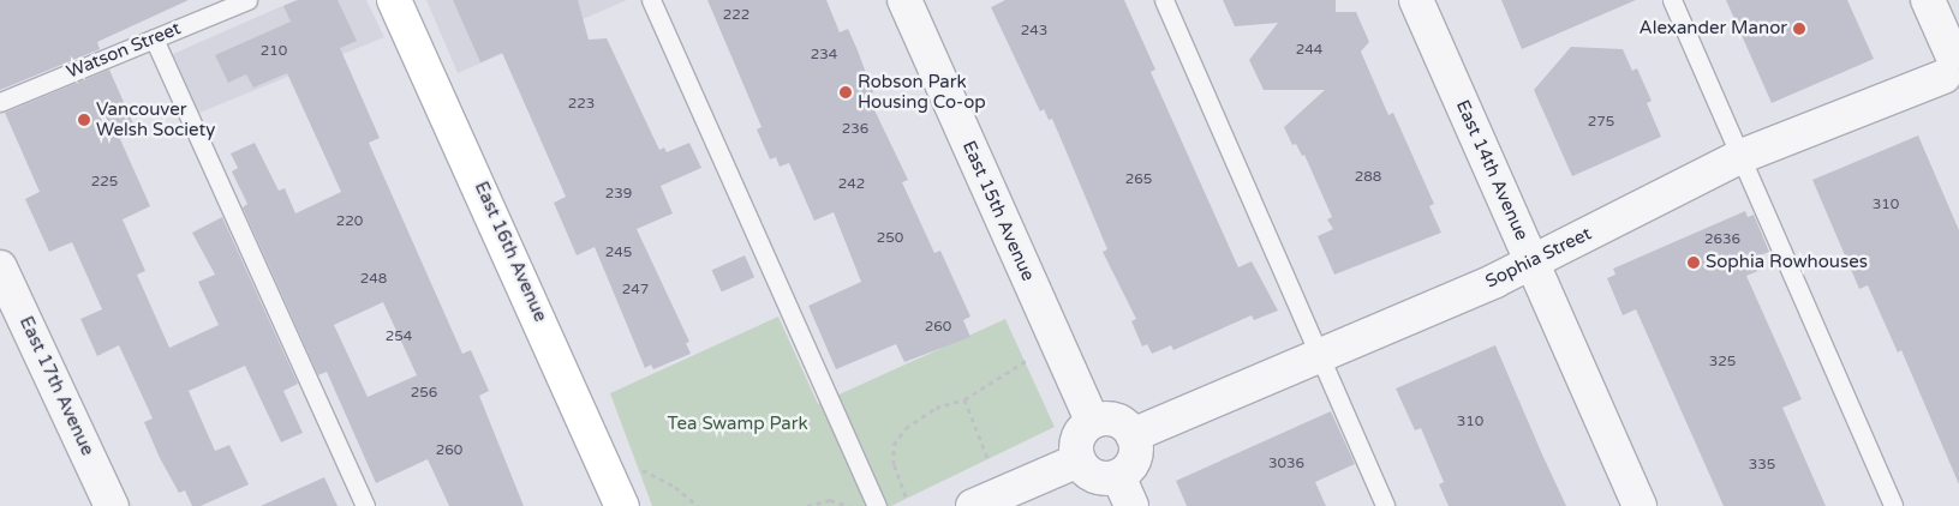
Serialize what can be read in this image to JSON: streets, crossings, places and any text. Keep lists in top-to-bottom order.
{
  "streets": {
    "street": [
      "East 14th Avenue",
      "East 15th Avenue",
      "East 16th Avenue",
      "Sophia Street",
      "East 17th Avenue"
    ],
    "lane": ["Watson Street"]
  },
  "crossings": [
    ["East 14th Avenue", "Sophia Street"],
    ["East 15th Avenue", "Sophia Street"]
  ],
  "parks": ["Tea Swamp Park"],
  "places": [
    "Alexander Manor",
    "Robson Park Housing Co-op",
    "Vancouver Welsh Society",
    "Sophia Rowhouses"
  ],
  "house_numbers": [
    "222",
    "243",
    "244",
    "210",
    "234",
    "223",
    "275",
    "236",
    "288",
    "265",
    "225",
    "242",
    "239",
    "310",
    "220",
    "250",
    "2636",
    "245",
    "248",
    "247",
    "260",
    "254",
    "325",
    "256",
    "310",
    "260",
    "3036",
    "335"
  ]
}
